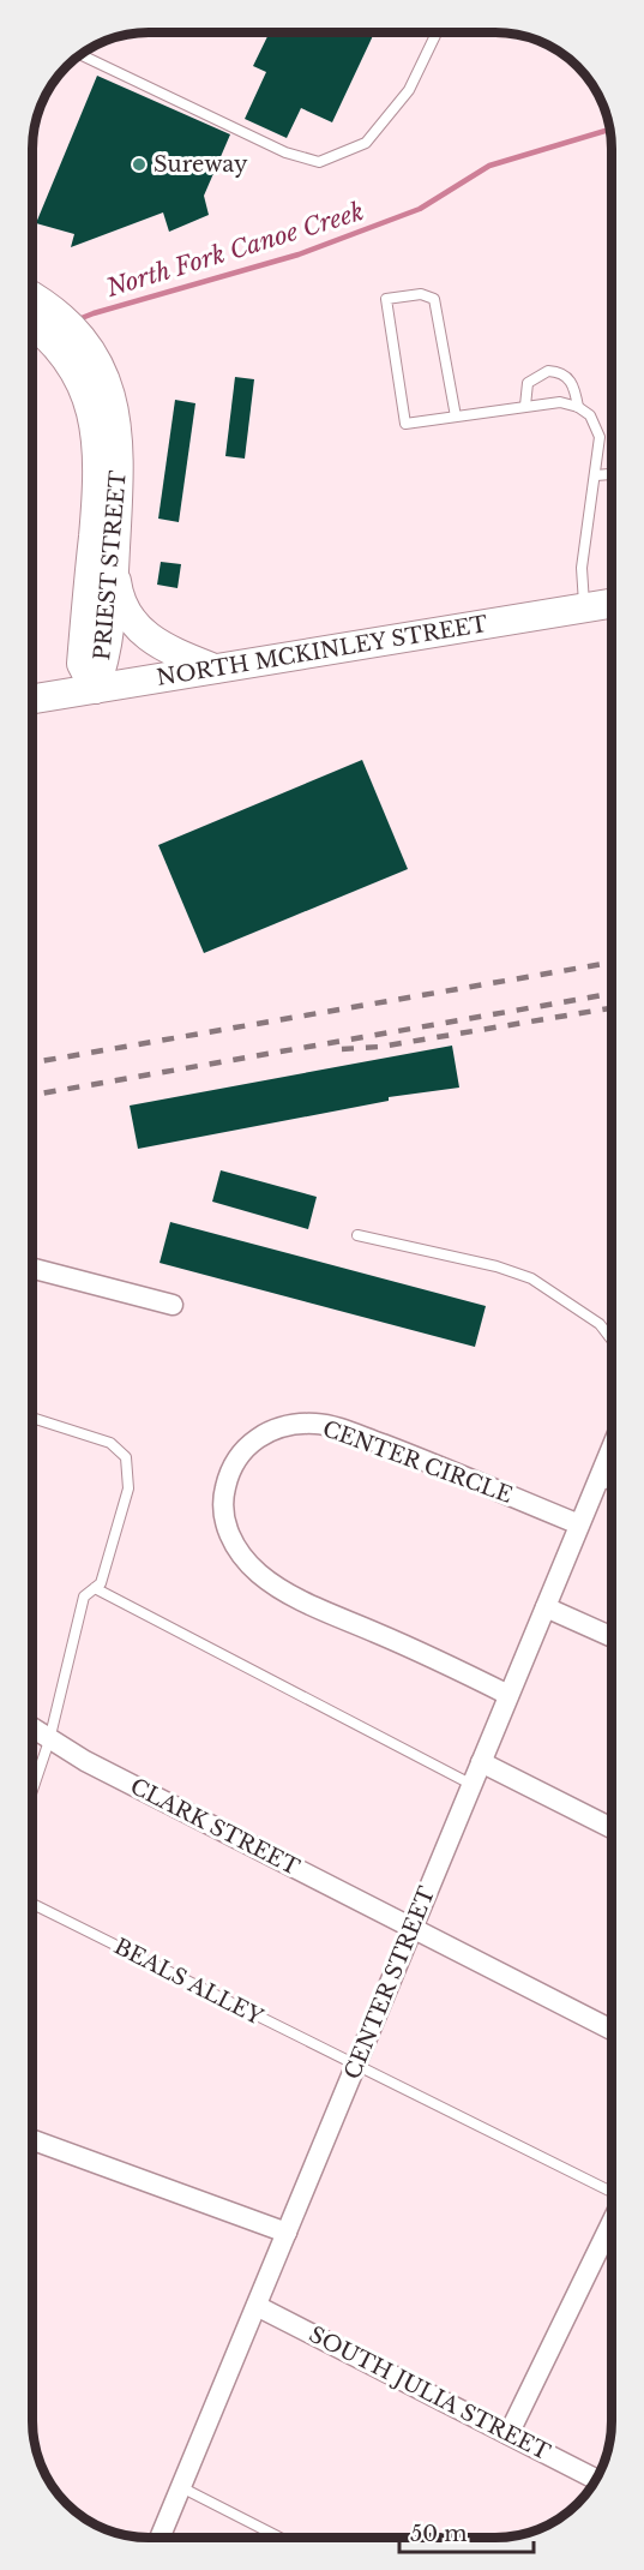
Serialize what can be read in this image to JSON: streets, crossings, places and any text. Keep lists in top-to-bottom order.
{
  "streets": {
    "street": [
      "PRIEST STREET",
      "NORTH MCKINLEY STREET",
      "CENTER CIRCLE",
      "CLARK STREET",
      "CENTER STREET",
      "SOUTH JULIA STREET"
    ],
    "lane": ["BEALS ALLEY"]
  },
  "crossings": [
    ["PRIEST STREET", "NORTH MCKINLEY STREET"],
    ["CENTER CIRCLE", "CENTER STREET"],
    ["CLARK STREET", "CENTER STREET"],
    ["BEALS ALLEY", "CENTER STREET"],
    ["CENTER STREET", "SOUTH JULIA STREET"]
  ],
  "water": ["North Fork Canoe Creek"],
  "places": ["Sureway"],
  "scale_bar": "50 m"
}
